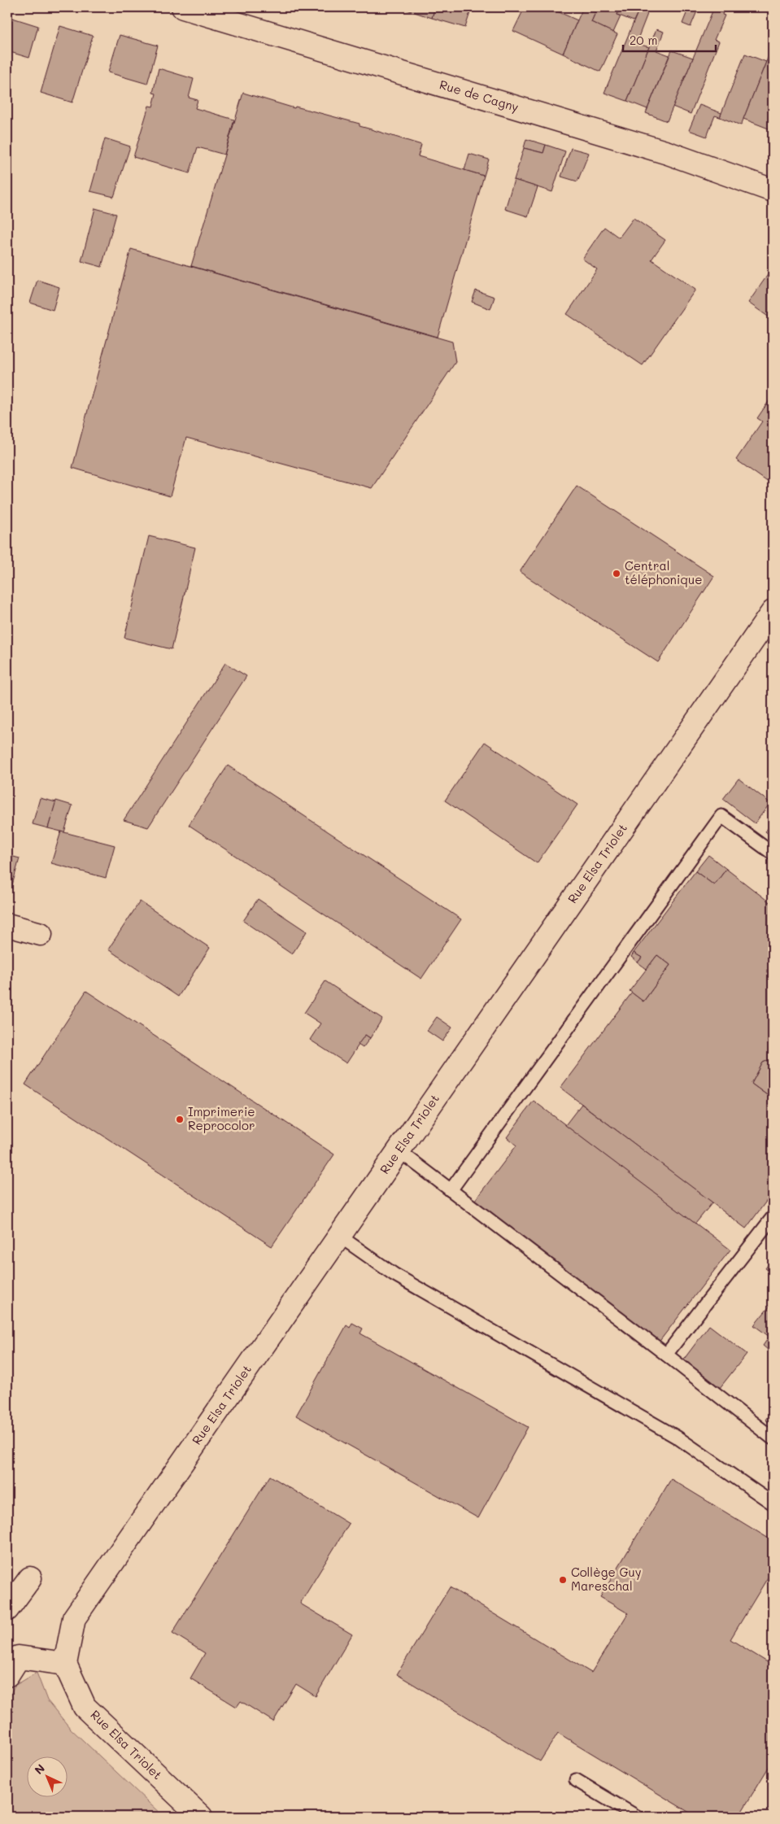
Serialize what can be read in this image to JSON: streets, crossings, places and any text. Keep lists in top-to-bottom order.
{
  "streets": {
    "street": ["Rue de Cagny", "Rue Elsa Triolet"]
  },
  "places": ["Central téléphonique", "Imprimerie Reprocolor", "Collège Guy Mareschal"],
  "scale_bar": "20 m",
  "north": "top left"
}
